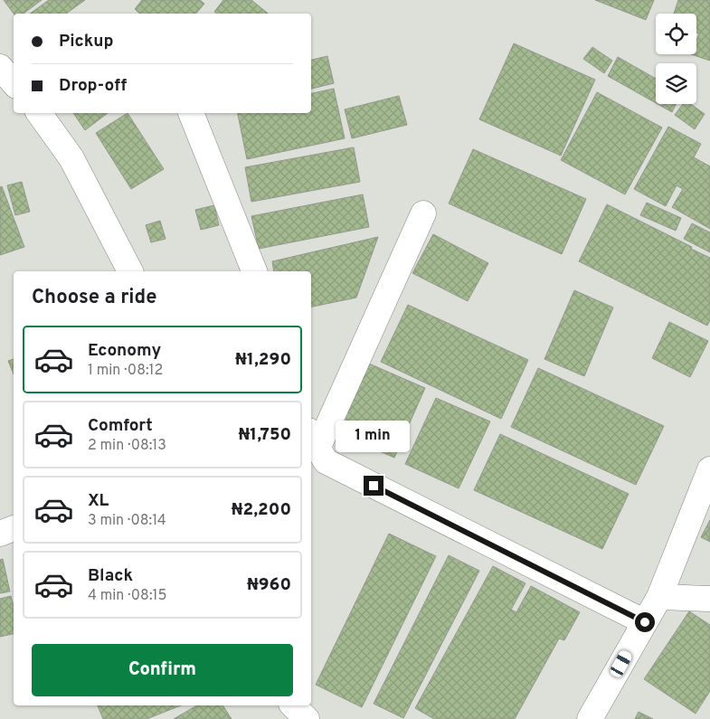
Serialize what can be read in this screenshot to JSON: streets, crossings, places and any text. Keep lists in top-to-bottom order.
{
  "page": {
    "banner": ["Pickup", "Drop-off"],
    "heading": "Choose a ride",
    "list": [
      {
        "name": "Economy",
        "note": "1 min · 08:12",
        "value": "₦1,290"
      },
      {
        "name": "Comfort",
        "note": "2 min · 08:13",
        "value": "₦1,750"
      },
      {
        "name": "XL",
        "note": "3 min · 08:14",
        "value": "₦2,200"
      },
      {
        "name": "Black",
        "note": "4 min · 08:15",
        "value": "₦960"
      }
    ],
    "bubble": "1 min",
    "buttons": "Confirm"
  }
}
